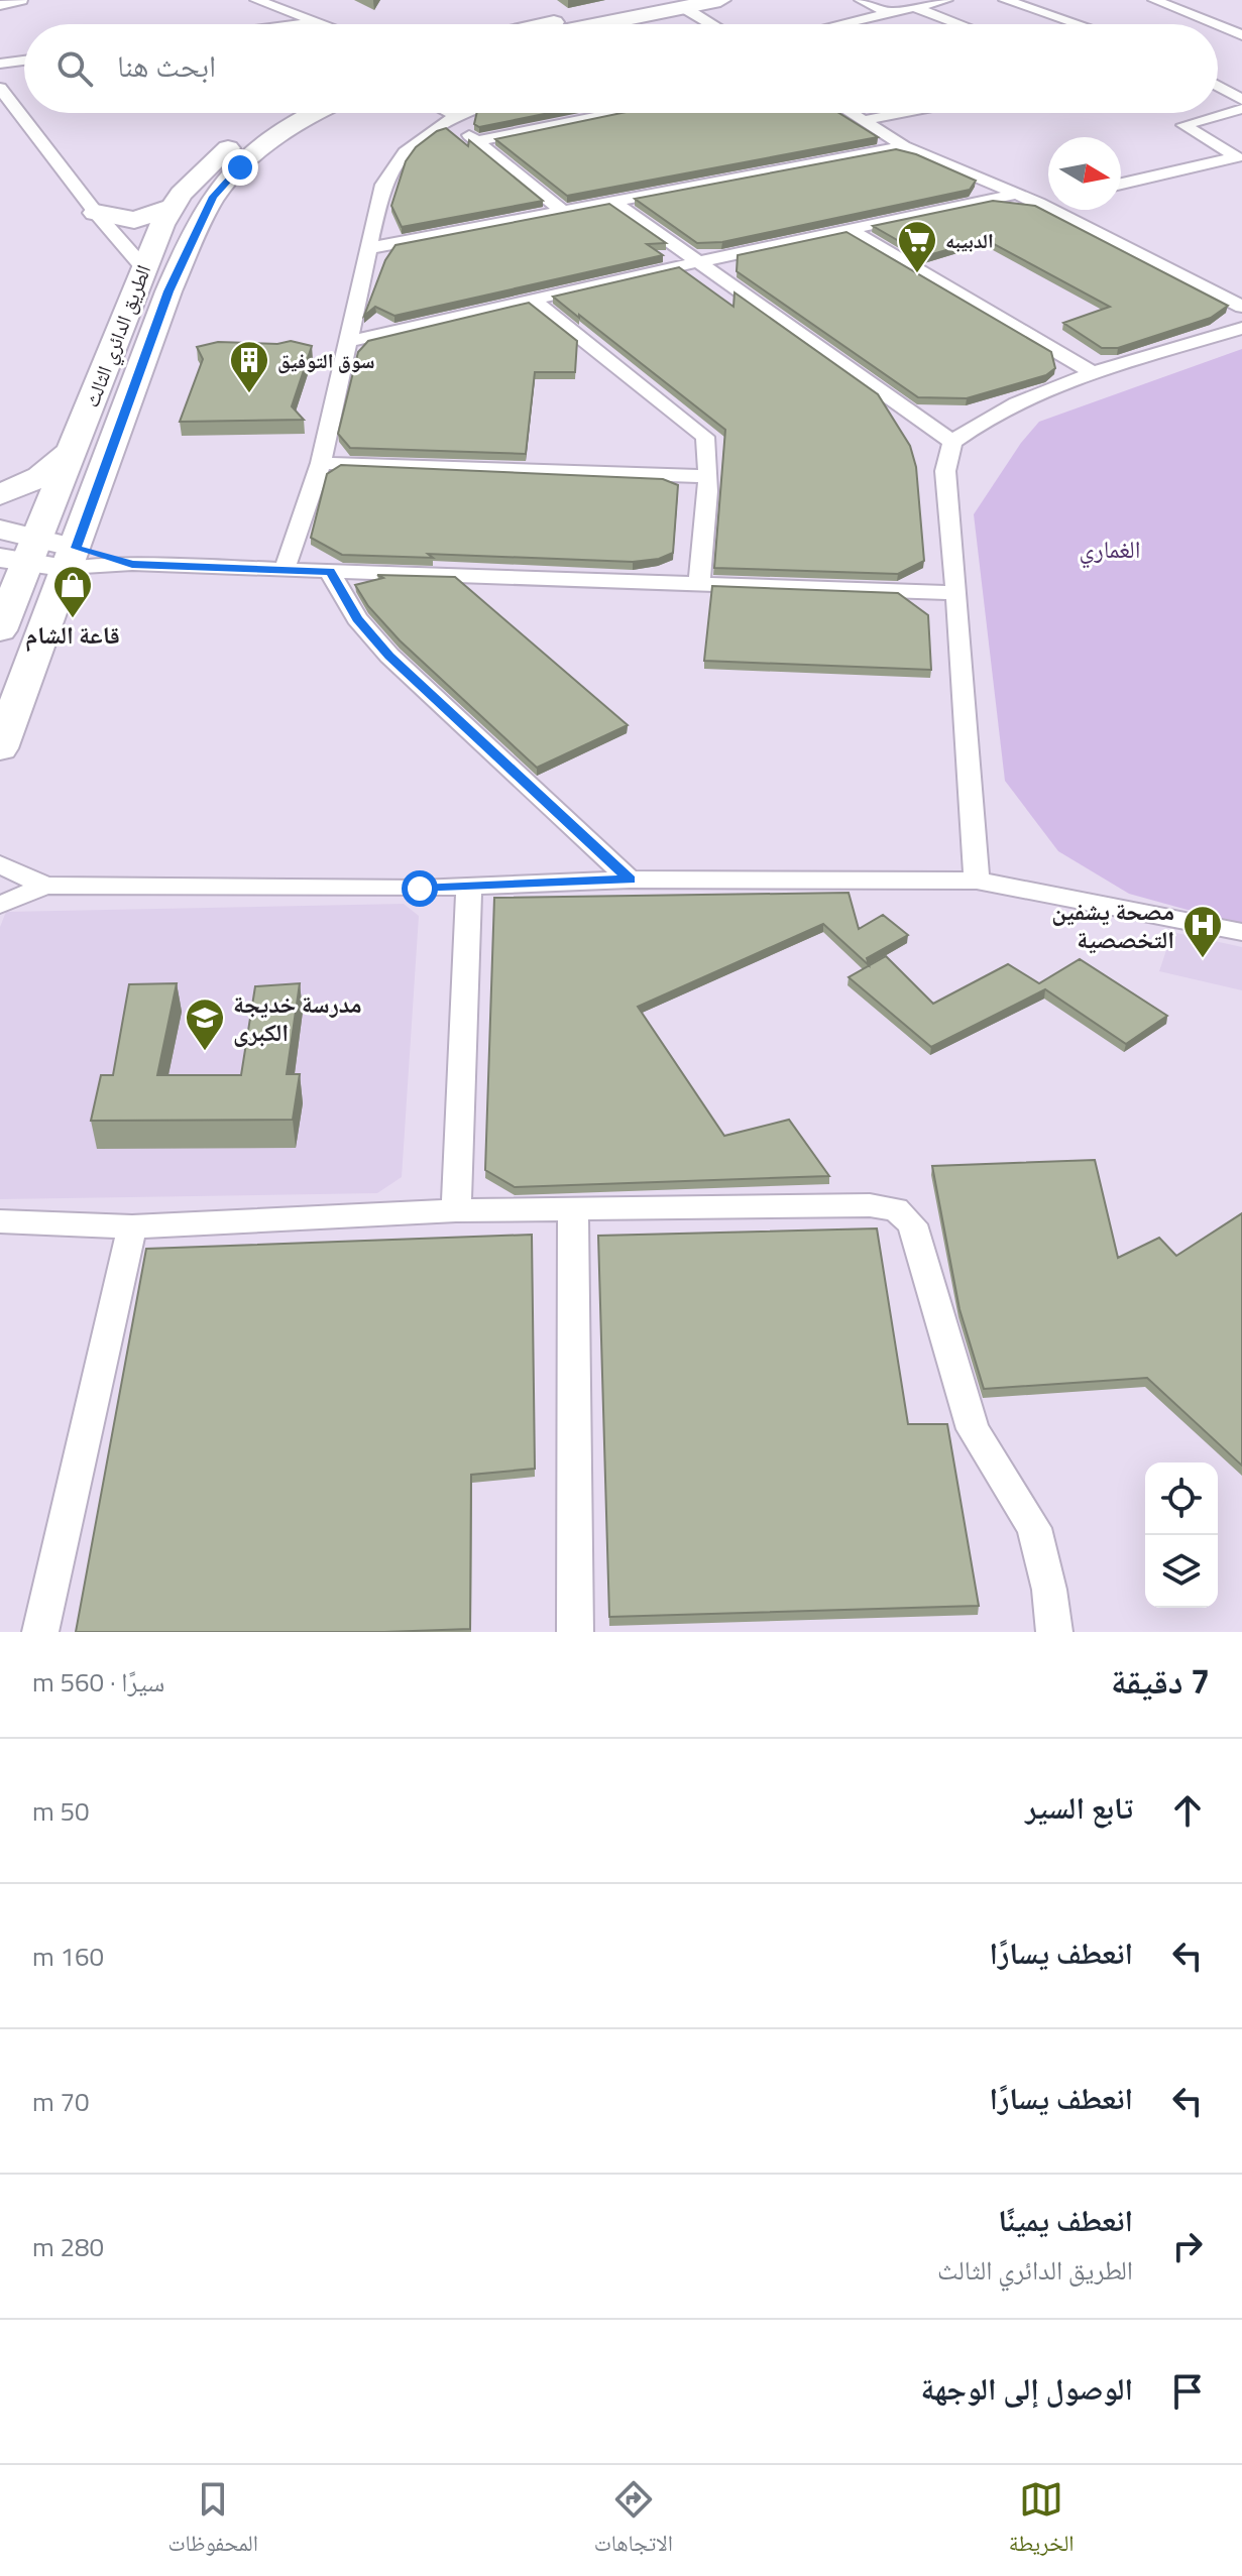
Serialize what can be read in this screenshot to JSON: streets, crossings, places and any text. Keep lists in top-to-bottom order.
{
  "streets": {
    "main road": ["الطريق الدائري الثالث"]
  },
  "parks": ["الغماري"],
  "places": {
    "supermarket": ["الدبيبه"],
    "building": ["سوق التوفيق"],
    "shop": ["قاعة الشام"],
    "hospital": ["مصحة يشفين التخصصية"],
    "school or university": ["مدرسة خديجة الكبرى"]
  },
  "north": "right",
  "page": {
    "search": "ابحث هنا",
    "heading": ["7 دقيقة", "سيرًا · 560 m"],
    "list": [
      ["تابع السير", "50 m"],
      ["انعطف يسارًا", "160 m"],
      ["انعطف يسارًا", "70 m"],
      ["انعطف يمينًا", "الطريق الدائري الثالث", "280 m"],
      "الوصول إلى الوجهة"
    ],
    "nav": ["الخريطة", "الاتجاهات", "المحفوظات"]
  }
}
